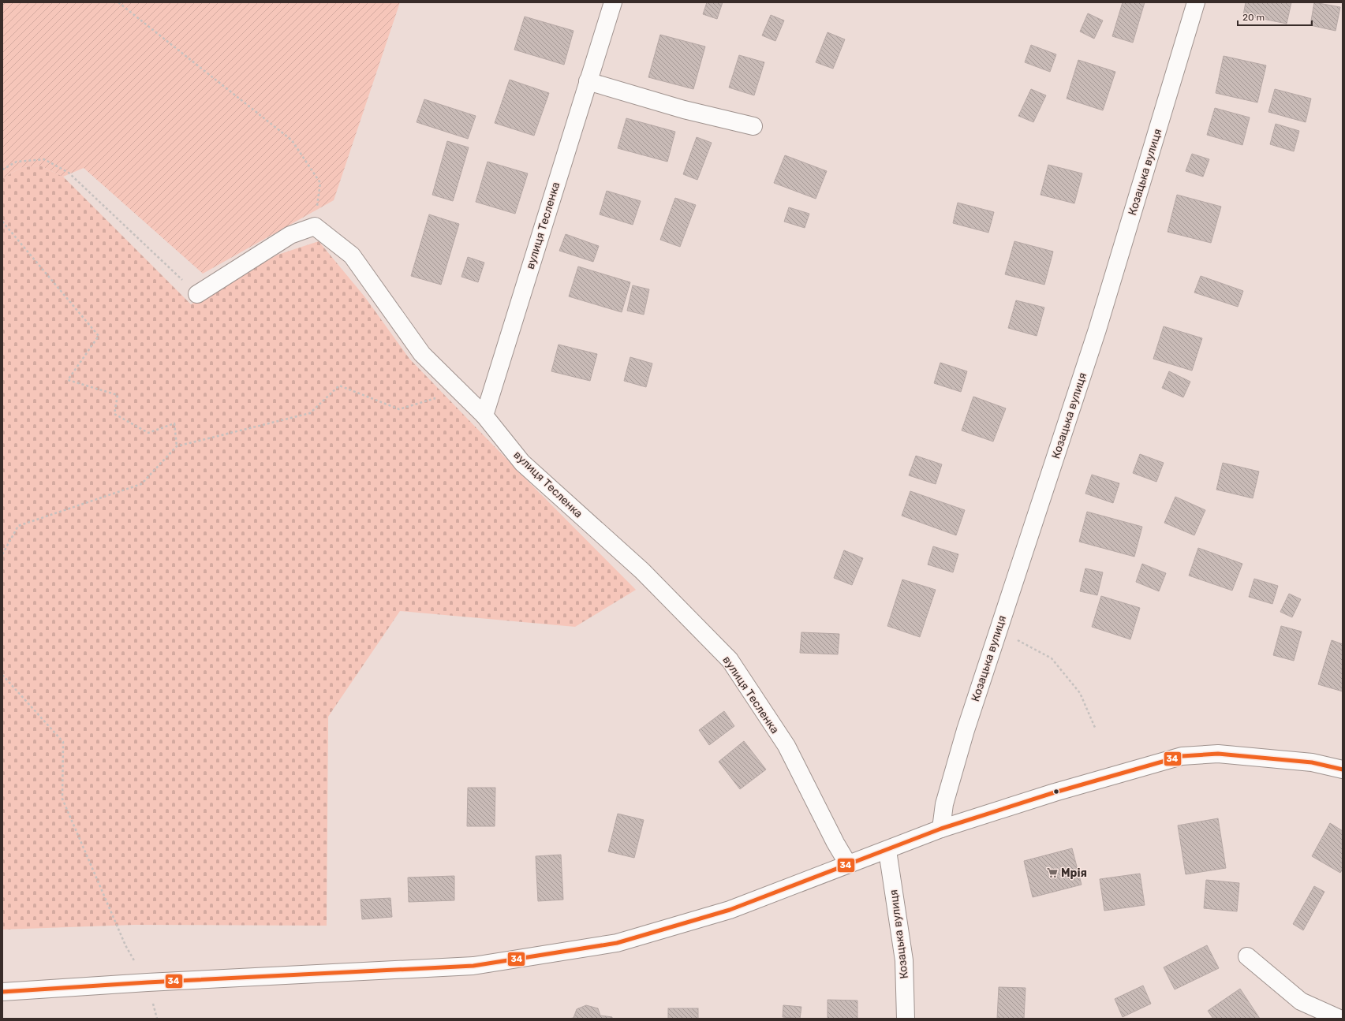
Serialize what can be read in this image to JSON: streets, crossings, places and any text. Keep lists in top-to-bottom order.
{
  "streets": {
    "street": ["Козацька вулиця", "вулиця Тесленка"]
  },
  "places": {
    "supermarket": ["Мрія"]
  },
  "lines": ["transit line 34"],
  "scale_bar": "20 m"
}
